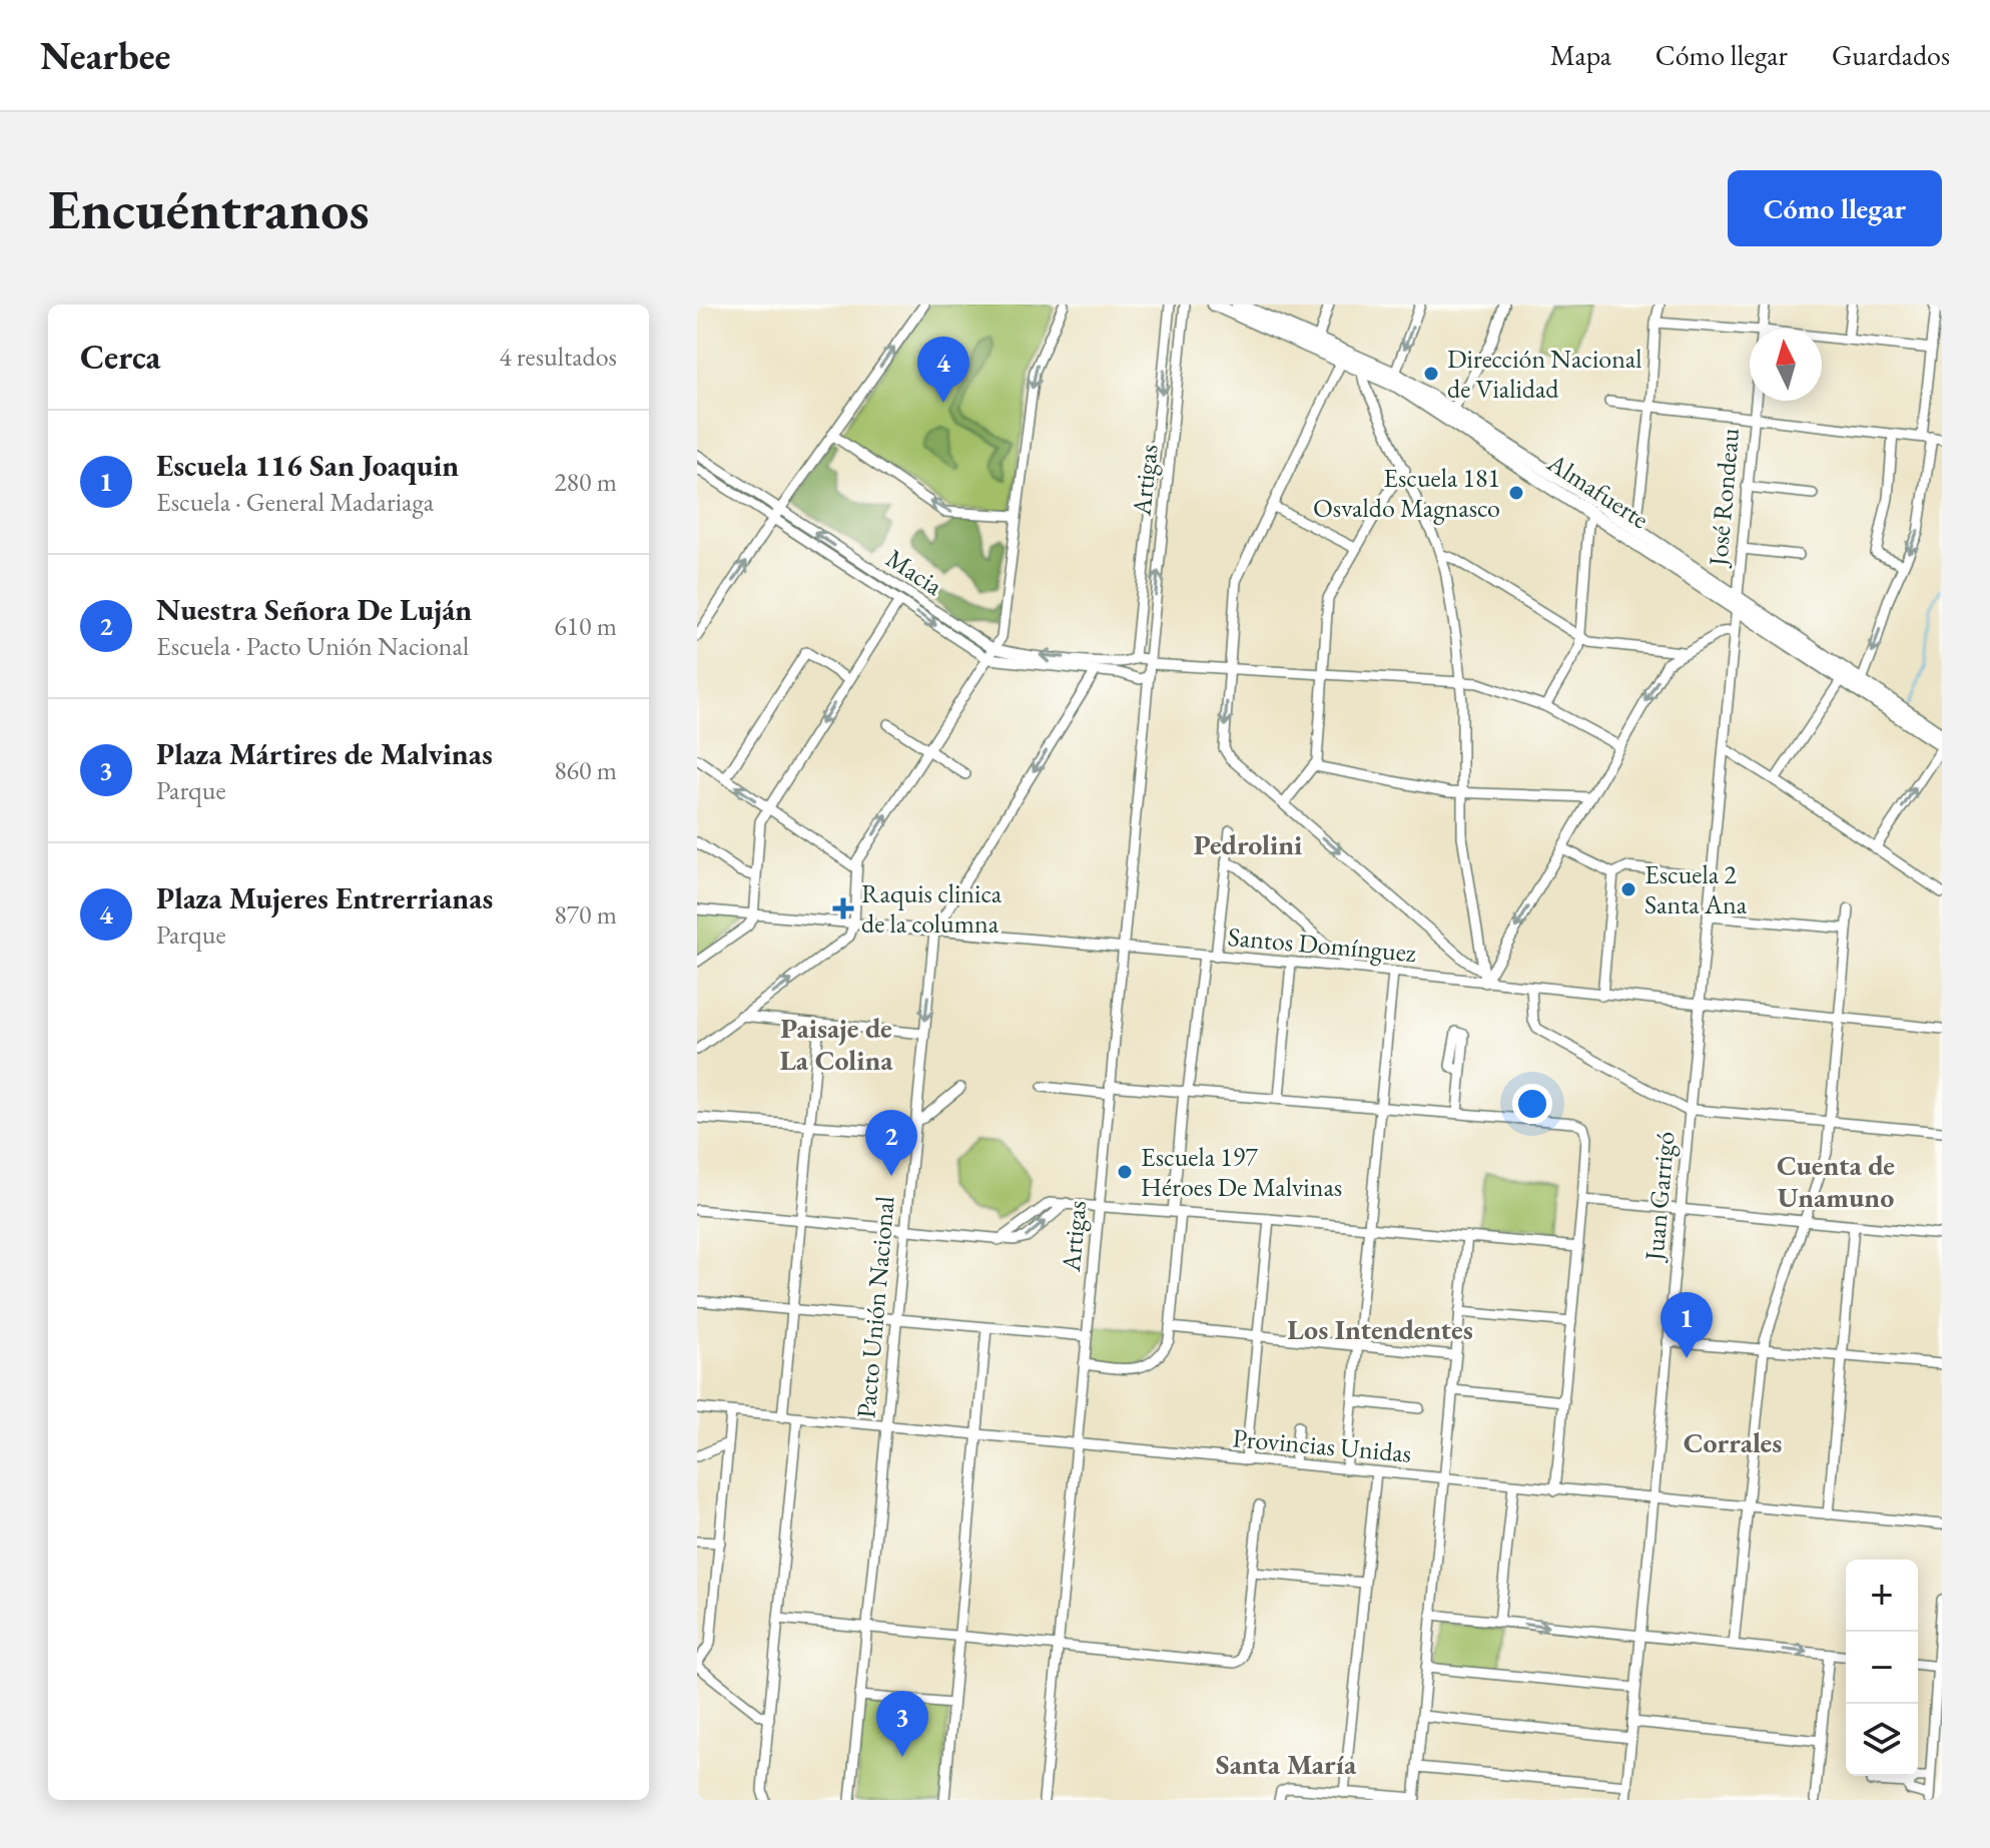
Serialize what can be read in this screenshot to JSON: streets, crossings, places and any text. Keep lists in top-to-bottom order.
{
  "streets": {
    "main road": ["Almafuerte"],
    "street": [
      "Artigas",
      "José Rondeau",
      "Macia",
      "Santos Domínguez",
      "Juan Garrigó",
      "Pacto Unión Nacional",
      "Provincias Unidas"
    ]
  },
  "crossings": [
    ["Artigas", "Macia"],
    ["Artigas", "Santos Domínguez"],
    ["Artigas", "Provincias Unidas"],
    ["Almafuerte", "José Rondeau"],
    ["Almafuerte", "Juan Garrigó"],
    ["José Rondeau", "Juan Garrigó"],
    ["Macia", "Pacto Unión Nacional"],
    ["Santos Domínguez", "Juan Garrigó"],
    ["Santos Domínguez", "Pacto Unión Nacional"],
    ["Juan Garrigó", "Provincias Unidas"],
    ["Pacto Unión Nacional", "Provincias Unidas"]
  ],
  "districts": [
    "Pedrolini",
    "Paisaje de La Colina",
    "Cuenta de Unamuno",
    "Los Intendentes",
    "Corrales",
    "Santa María"
  ],
  "places": {
    "other": [
      "Dirección Nacional de Vialidad",
      "Escuela 181 Osvaldo Magnasco",
      "Escuela 2 Santa Ana",
      "Escuela 197 Héroes De Malvinas"
    ],
    "health": ["Raquis clinica de la columna"]
  },
  "north": "top",
  "page": {
    "header": "Nearbee",
    "nav": ["Mapa", "Cómo llegar", "Guardados"],
    "buttons": "Cómo llegar",
    "title": "Encuéntranos",
    "heading": ["Cerca", "4 resultados"],
    "pins": [
      "4",
      "2",
      "1",
      "3"
    ],
    "list": [
      {
        "mark": "1",
        "name": "Escuela 116 San Joaquin",
        "note": "Escuela · General Madariaga",
        "value": "280 m"
      },
      {
        "mark": "2",
        "name": "Nuestra Señora De Luján",
        "note": "Escuela · Pacto Unión Nacional",
        "value": "610 m"
      },
      {
        "mark": "3",
        "name": "Plaza Mártires de Malvinas",
        "note": "Parque",
        "value": "860 m"
      },
      {
        "mark": "4",
        "name": "Plaza Mujeres Entrerrianas",
        "note": "Parque",
        "value": "870 m"
      }
    ],
    "map_buttons": ["+", "−"]
  }
}
